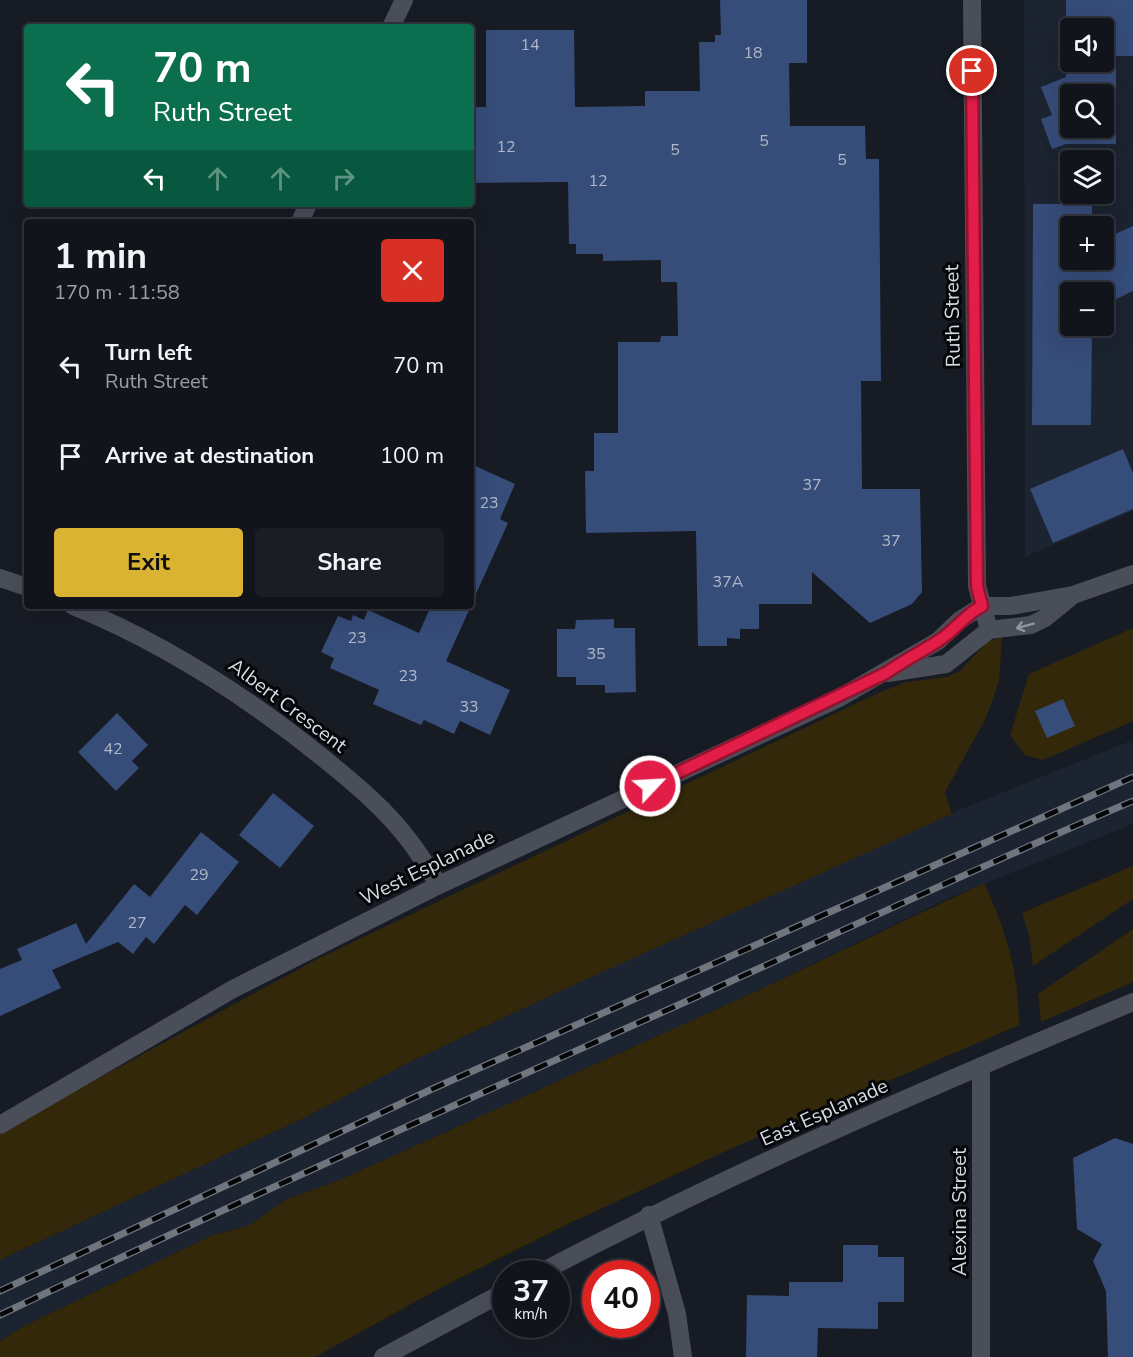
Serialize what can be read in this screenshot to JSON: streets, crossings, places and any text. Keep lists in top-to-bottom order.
{
  "streets": {
    "street": [
      "Ruth Street",
      "Albert Crescent",
      "West Esplanade",
      "East Esplanade",
      "Alexina Street"
    ]
  },
  "crossings": [
    ["Ruth Street", "West Esplanade"],
    ["Albert Crescent", "West Esplanade"],
    ["East Esplanade", "Alexina Street"]
  ],
  "house_numbers": [
    "14",
    "18",
    "5",
    "12",
    "5",
    "5",
    "12",
    "37",
    "23",
    "37",
    "37A",
    "23",
    "35",
    "23",
    "33",
    "42",
    "29",
    "27"
  ],
  "page": {
    "map_buttons": ["+", "−"],
    "turn": ["70 m", "Ruth Street"],
    "heading": ["1 min", "170 m · 11:58"],
    "list": [
      {
        "name": "Turn left",
        "note": "Ruth Street",
        "value": "70 m"
      },
      {
        "name": "Arrive at destination",
        "value": "100 m"
      }
    ],
    "buttons": ["Exit", "Share"],
    "speed": "37 km/h",
    "limit": "40"
  }
}
